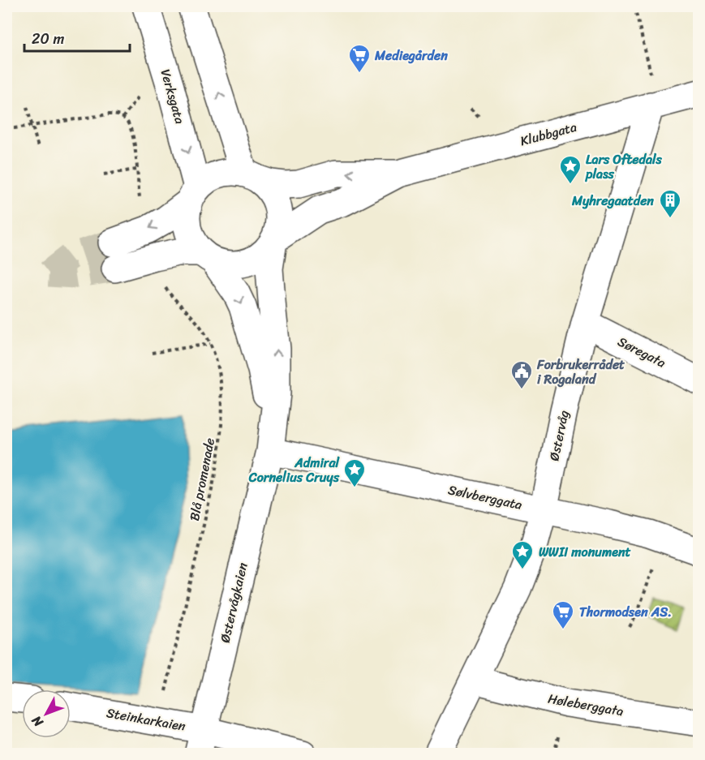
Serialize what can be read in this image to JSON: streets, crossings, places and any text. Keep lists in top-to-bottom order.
{
  "streets": {
    "street": [
      "Verksgata",
      "Klubbgata",
      "Søregata",
      "Østervåg",
      "Sølvberggata",
      "Østervågkaien",
      "Høleberggata",
      "Steinkarkaien"
    ],
    "path": ["Blå promenade"]
  },
  "crossings": [
    ["Verksgata", "Klubbgata"],
    ["Verksgata", "Østervågkaien"],
    ["Klubbgata", "Østervåg"],
    ["Klubbgata", "Østervågkaien"],
    ["Søregata", "Østervåg"],
    ["Østervåg", "Sølvberggata"],
    ["Østervåg", "Høleberggata"],
    ["Sølvberggata", "Østervågkaien"],
    ["Østervågkaien", "Steinkarkaien"]
  ],
  "places": {
    "supermarket": ["Mediegården", "Thormodsen AS."],
    "place": ["Lars Oftedals plass", "Admiral Cornelius Cruys", "WWII monument"],
    "building": ["Myhregaatden"],
    "public building": ["Forbrukerrådet i Rogaland"]
  },
  "scale_bar": "20 m",
  "north": "bottom left"
}
